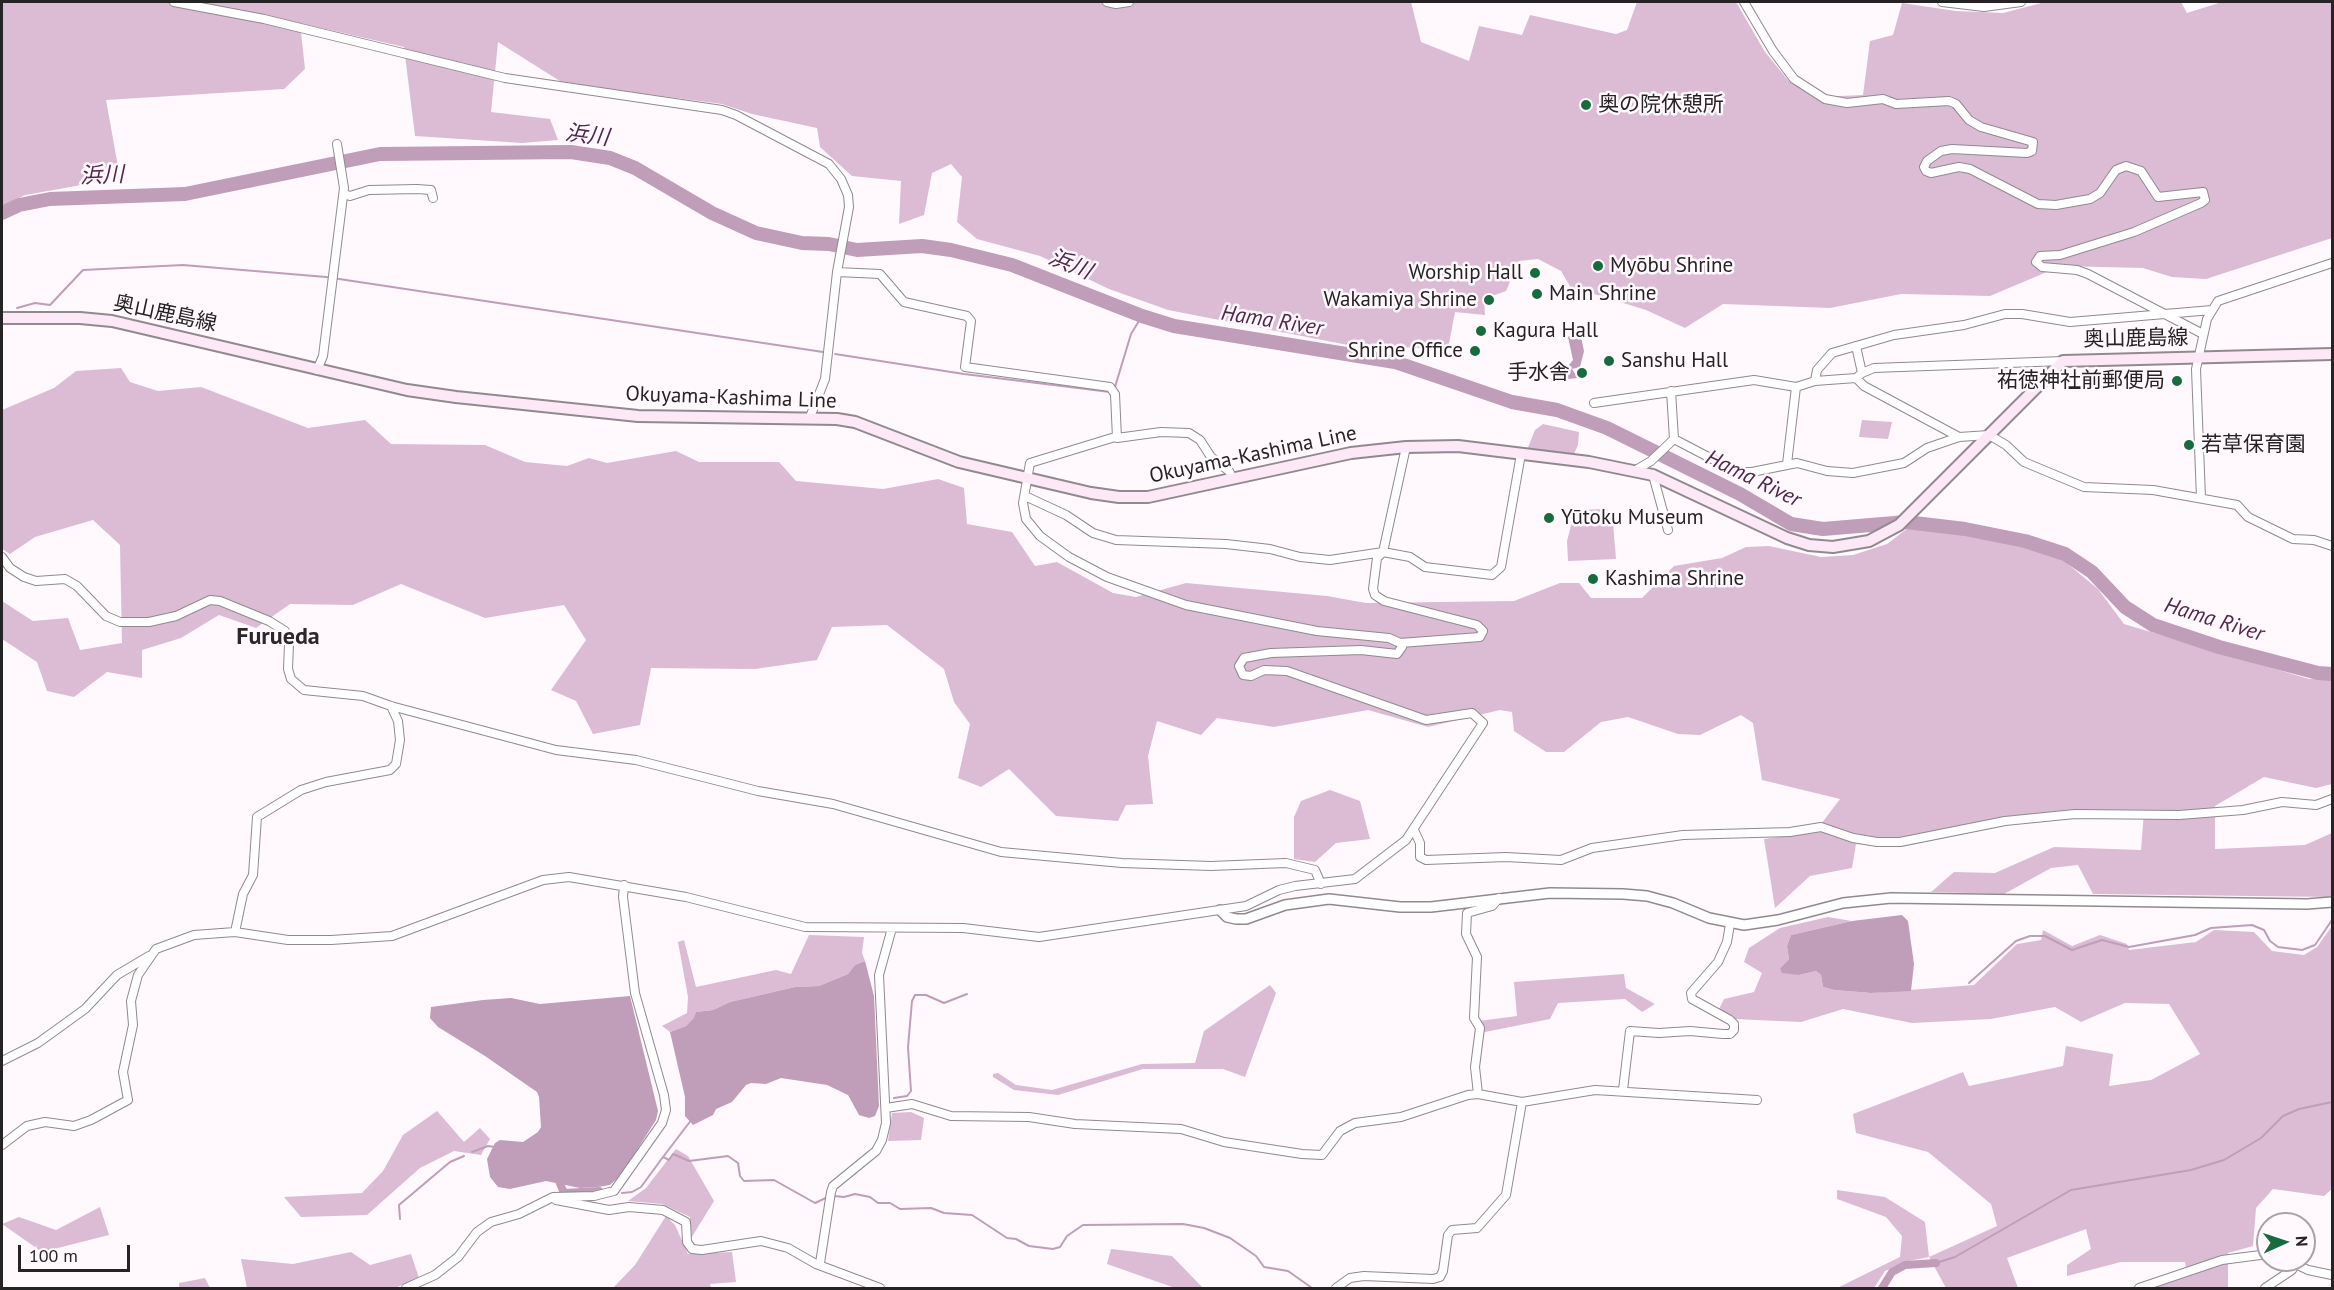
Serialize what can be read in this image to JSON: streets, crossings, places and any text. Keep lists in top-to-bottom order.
{
  "streets": {
    "main road": ["奥山鹿島線", "Okuyama-Kashima Line"]
  },
  "crossings": [
    ["奥山鹿島線", "Okuyama-Kashima Line"]
  ],
  "districts": ["Furueda"],
  "water": ["浜川", "Hama River"],
  "places": [
    "奥の院休憩所",
    "Myōbu Shrine",
    "Worship Hall",
    "Main Shrine",
    "Wakamiya Shrine",
    "Kagura Hall",
    "Shrine Office",
    "Sanshu Hall",
    "手水舎",
    "祐徳神社前郵便局",
    "若草保育園",
    "Yūtoku Museum",
    "Kashima Shrine"
  ],
  "scale_bar": "100 m",
  "north": "right"
}
